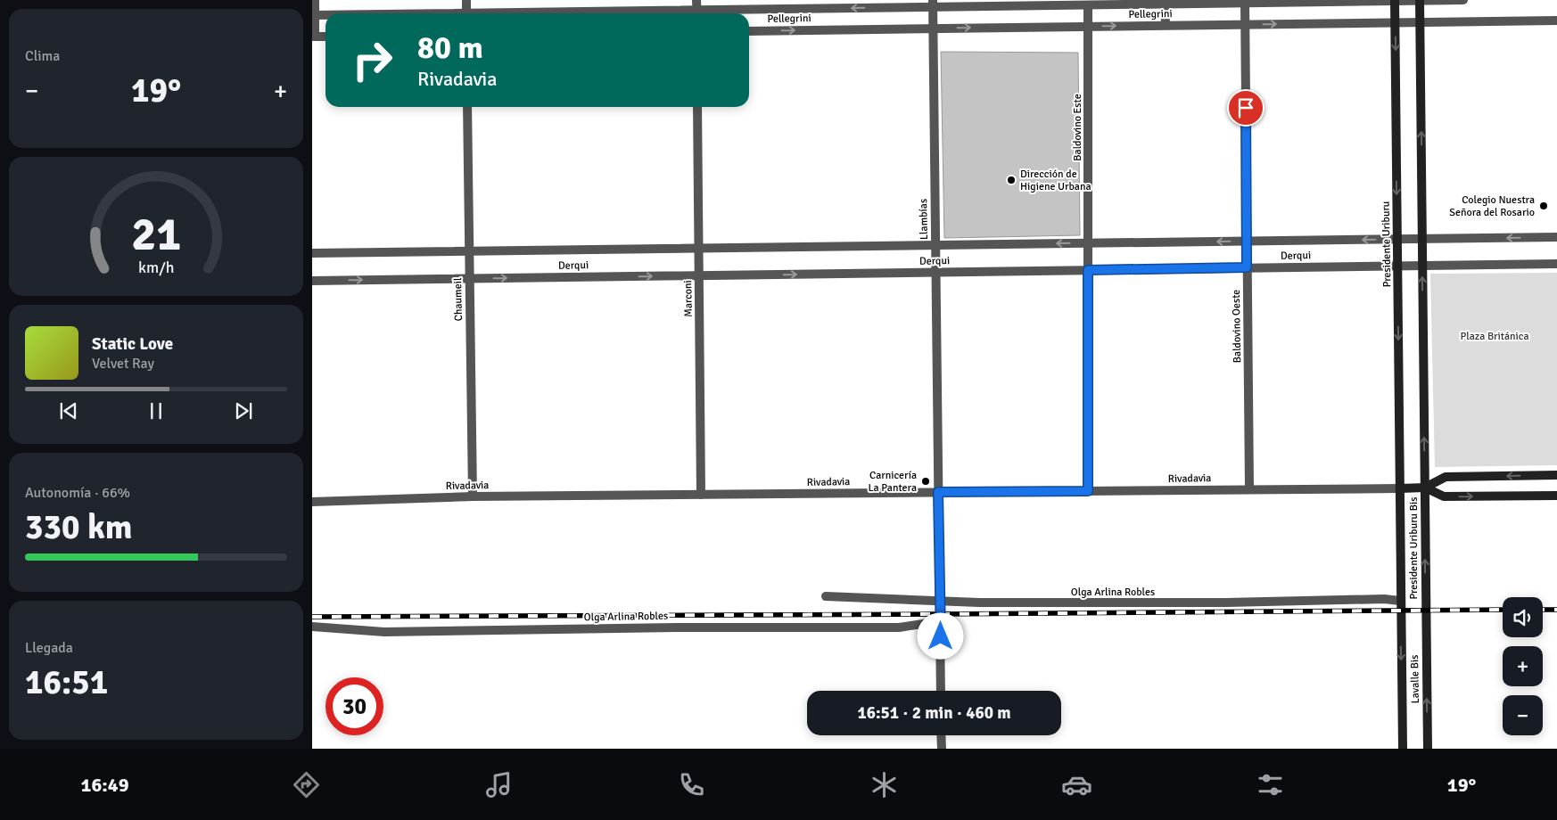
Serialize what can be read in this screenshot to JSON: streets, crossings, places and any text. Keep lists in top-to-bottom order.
{
  "streets": {
    "street": [
      "Pellegrini",
      "Baldovino Este",
      "Llambías",
      "Presidente Uriburu",
      "Derqui",
      "Marconi",
      "Chaumeil",
      "Baldovino Oeste",
      "Rivadavia",
      "Presidente Uriburu Bis",
      "Olga Arlina Robles",
      "Lavalle Bis"
    ]
  },
  "crossings": [
    ["Pellegrini", "Baldovino Este"],
    ["Pellegrini", "Llambías"],
    ["Pellegrini", "Presidente Uriburu"],
    ["Pellegrini", "Baldovino Oeste"],
    ["Baldovino Este", "Derqui"],
    ["Baldovino Este", "Rivadavia"],
    ["Llambías", "Derqui"],
    ["Llambías", "Rivadavia"],
    ["Llambías", "Olga Arlina Robles"],
    ["Presidente Uriburu", "Derqui"],
    ["Presidente Uriburu", "Rivadavia"],
    ["Presidente Uriburu", "Presidente Uriburu Bis"],
    ["Derqui", "Marconi"],
    ["Derqui", "Chaumeil"],
    ["Derqui", "Baldovino Oeste"],
    ["Marconi", "Rivadavia"],
    ["Chaumeil", "Rivadavia"],
    ["Baldovino Oeste", "Rivadavia"],
    ["Rivadavia", "Presidente Uriburu Bis"],
    ["Presidente Uriburu Bis", "Olga Arlina Robles"],
    ["Presidente Uriburu Bis", "Lavalle Bis"],
    ["Olga Arlina Robles", "Lavalle Bis"]
  ],
  "parks": ["Plaza Británica"],
  "places": ["Dirección de Higiene Urbana", "Colegio Nuestra Señora del Rosario", "Carnicería La Pantera"],
  "page": {
    "tile": [
      "Clima",
      ["Autonomía · 66%", "330 km"],
      ["Llegada", "16:51"]
    ],
    "turn": ["80 m", "Rivadavia"],
    "heat": ["−", "19°", "+"],
    "song": ["Static Love", "Velvet Ray"],
    "map_buttons": ["+", "−"],
    "limit": "30",
    "trip": "16:51 · 2 min · 460 m",
    "tabs": ["16:49", "19°"],
    "gauge": ["21", "km/h"]
  }
}
